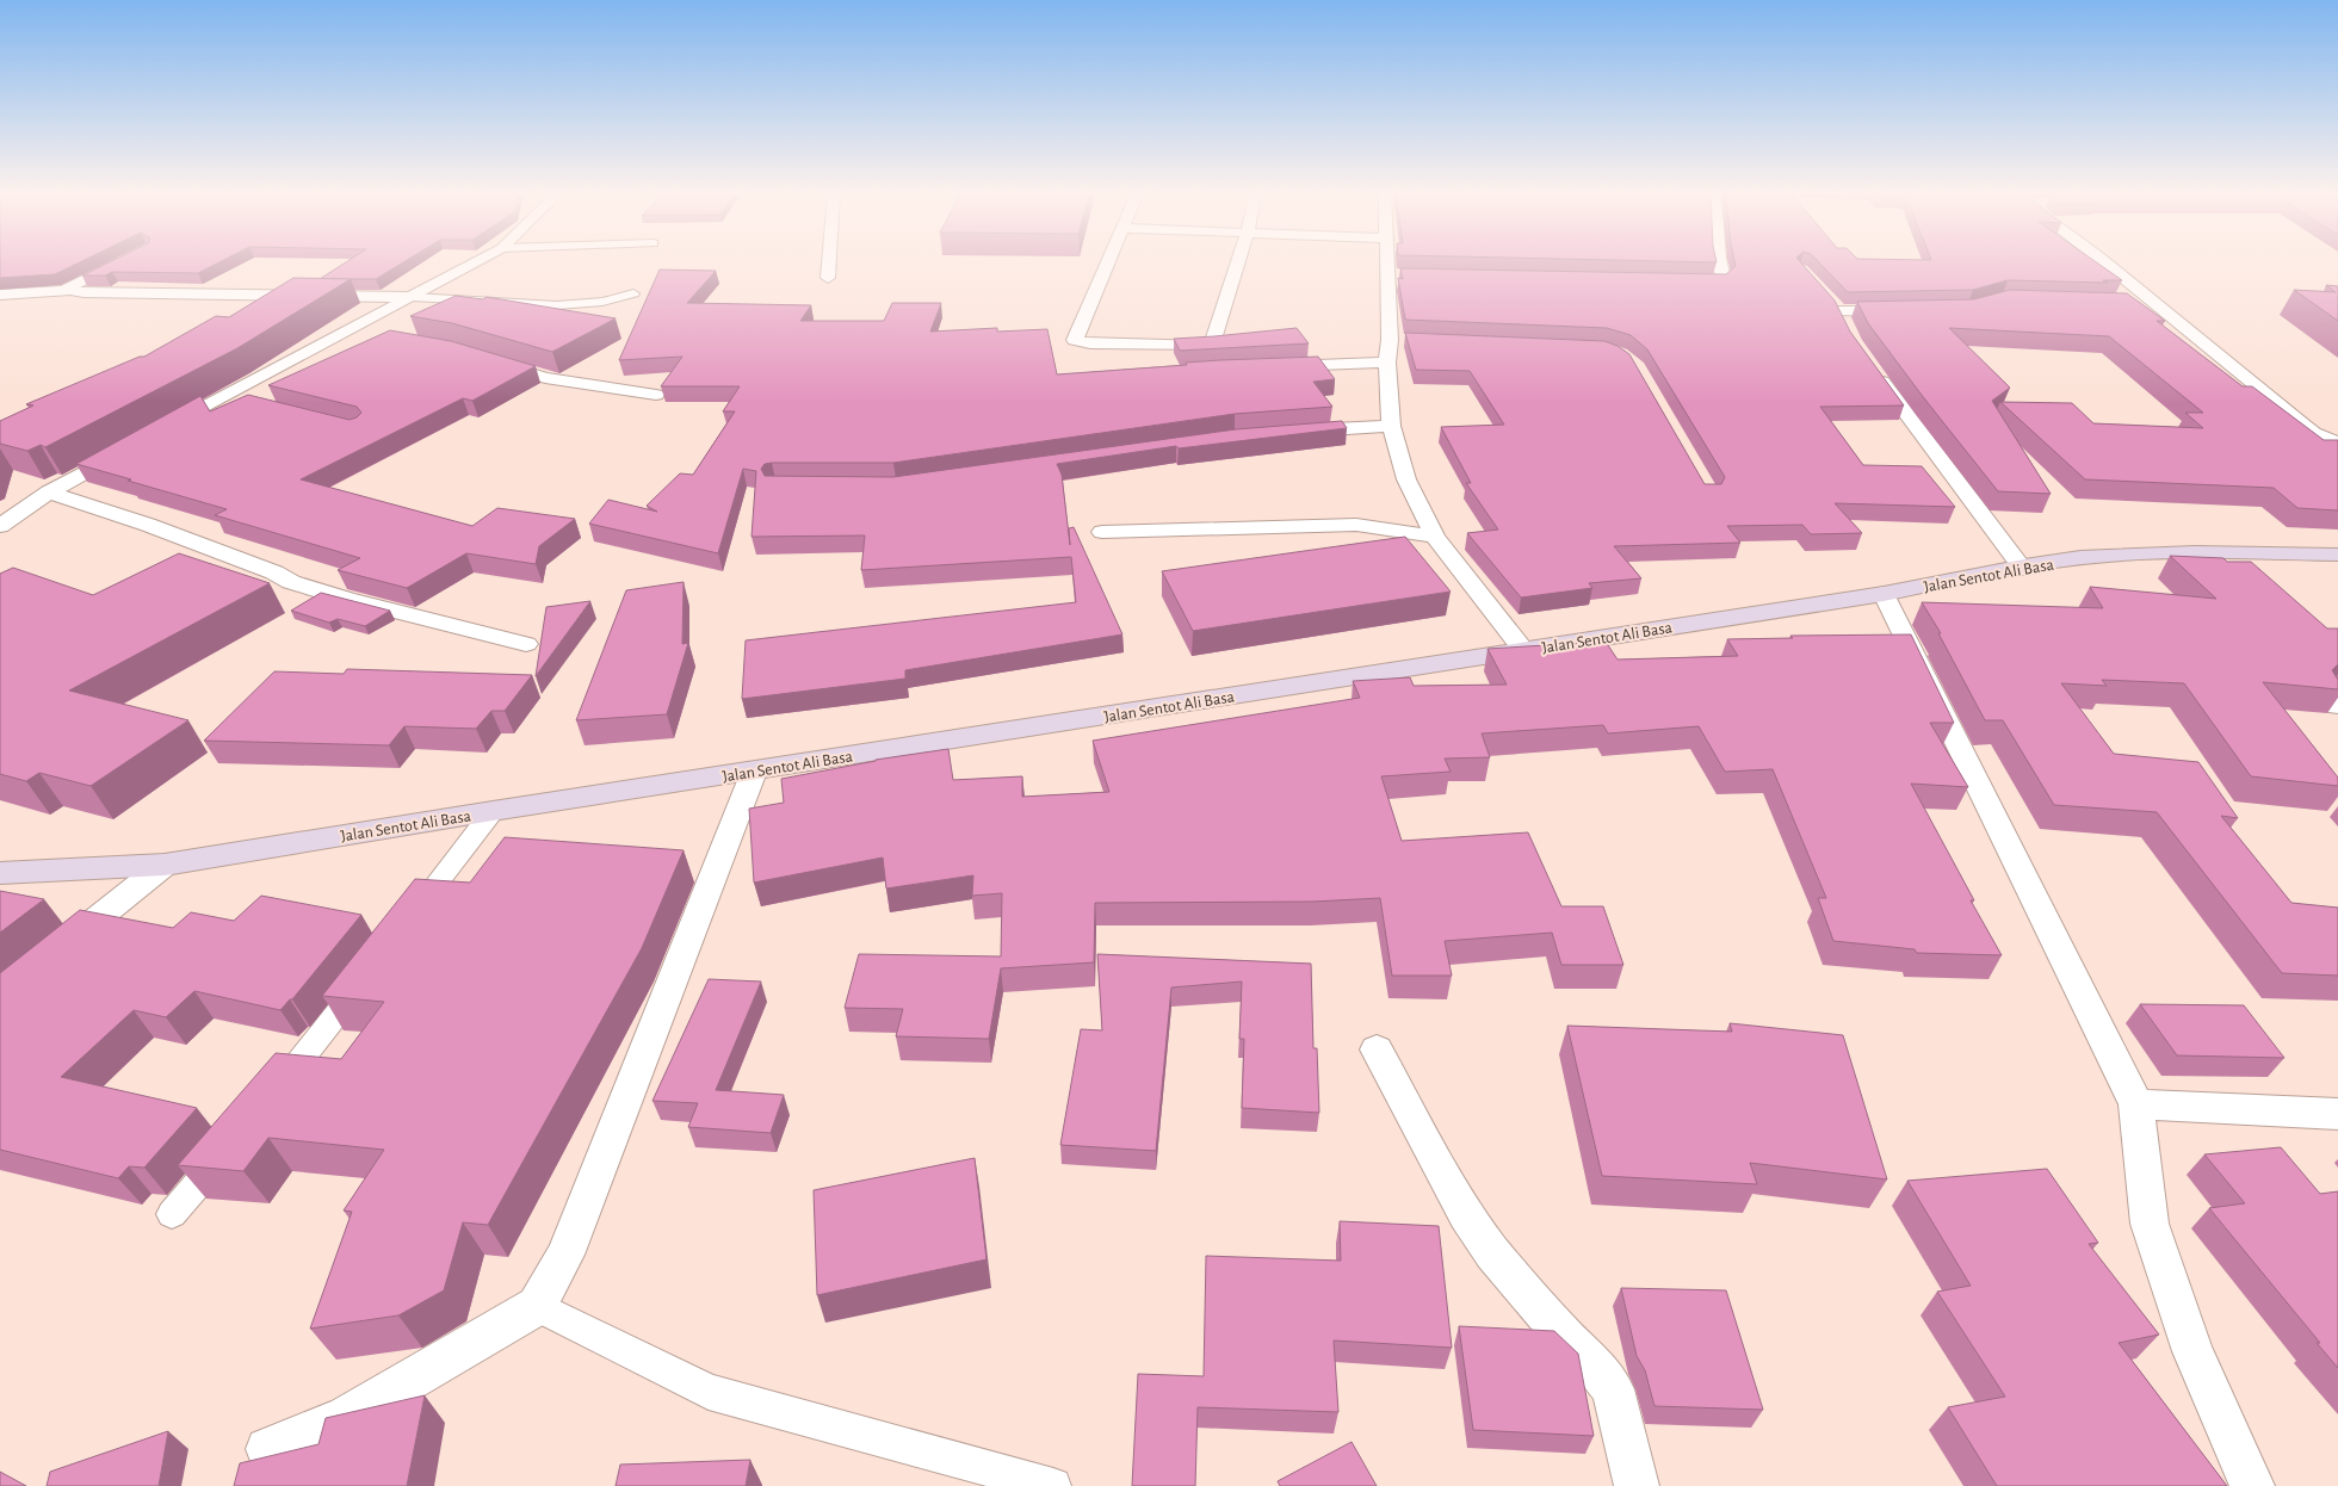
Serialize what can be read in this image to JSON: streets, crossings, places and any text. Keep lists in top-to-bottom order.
{
  "streets": {
    "main road": ["Jalan Sentot Ali Basa"]
  }
}
